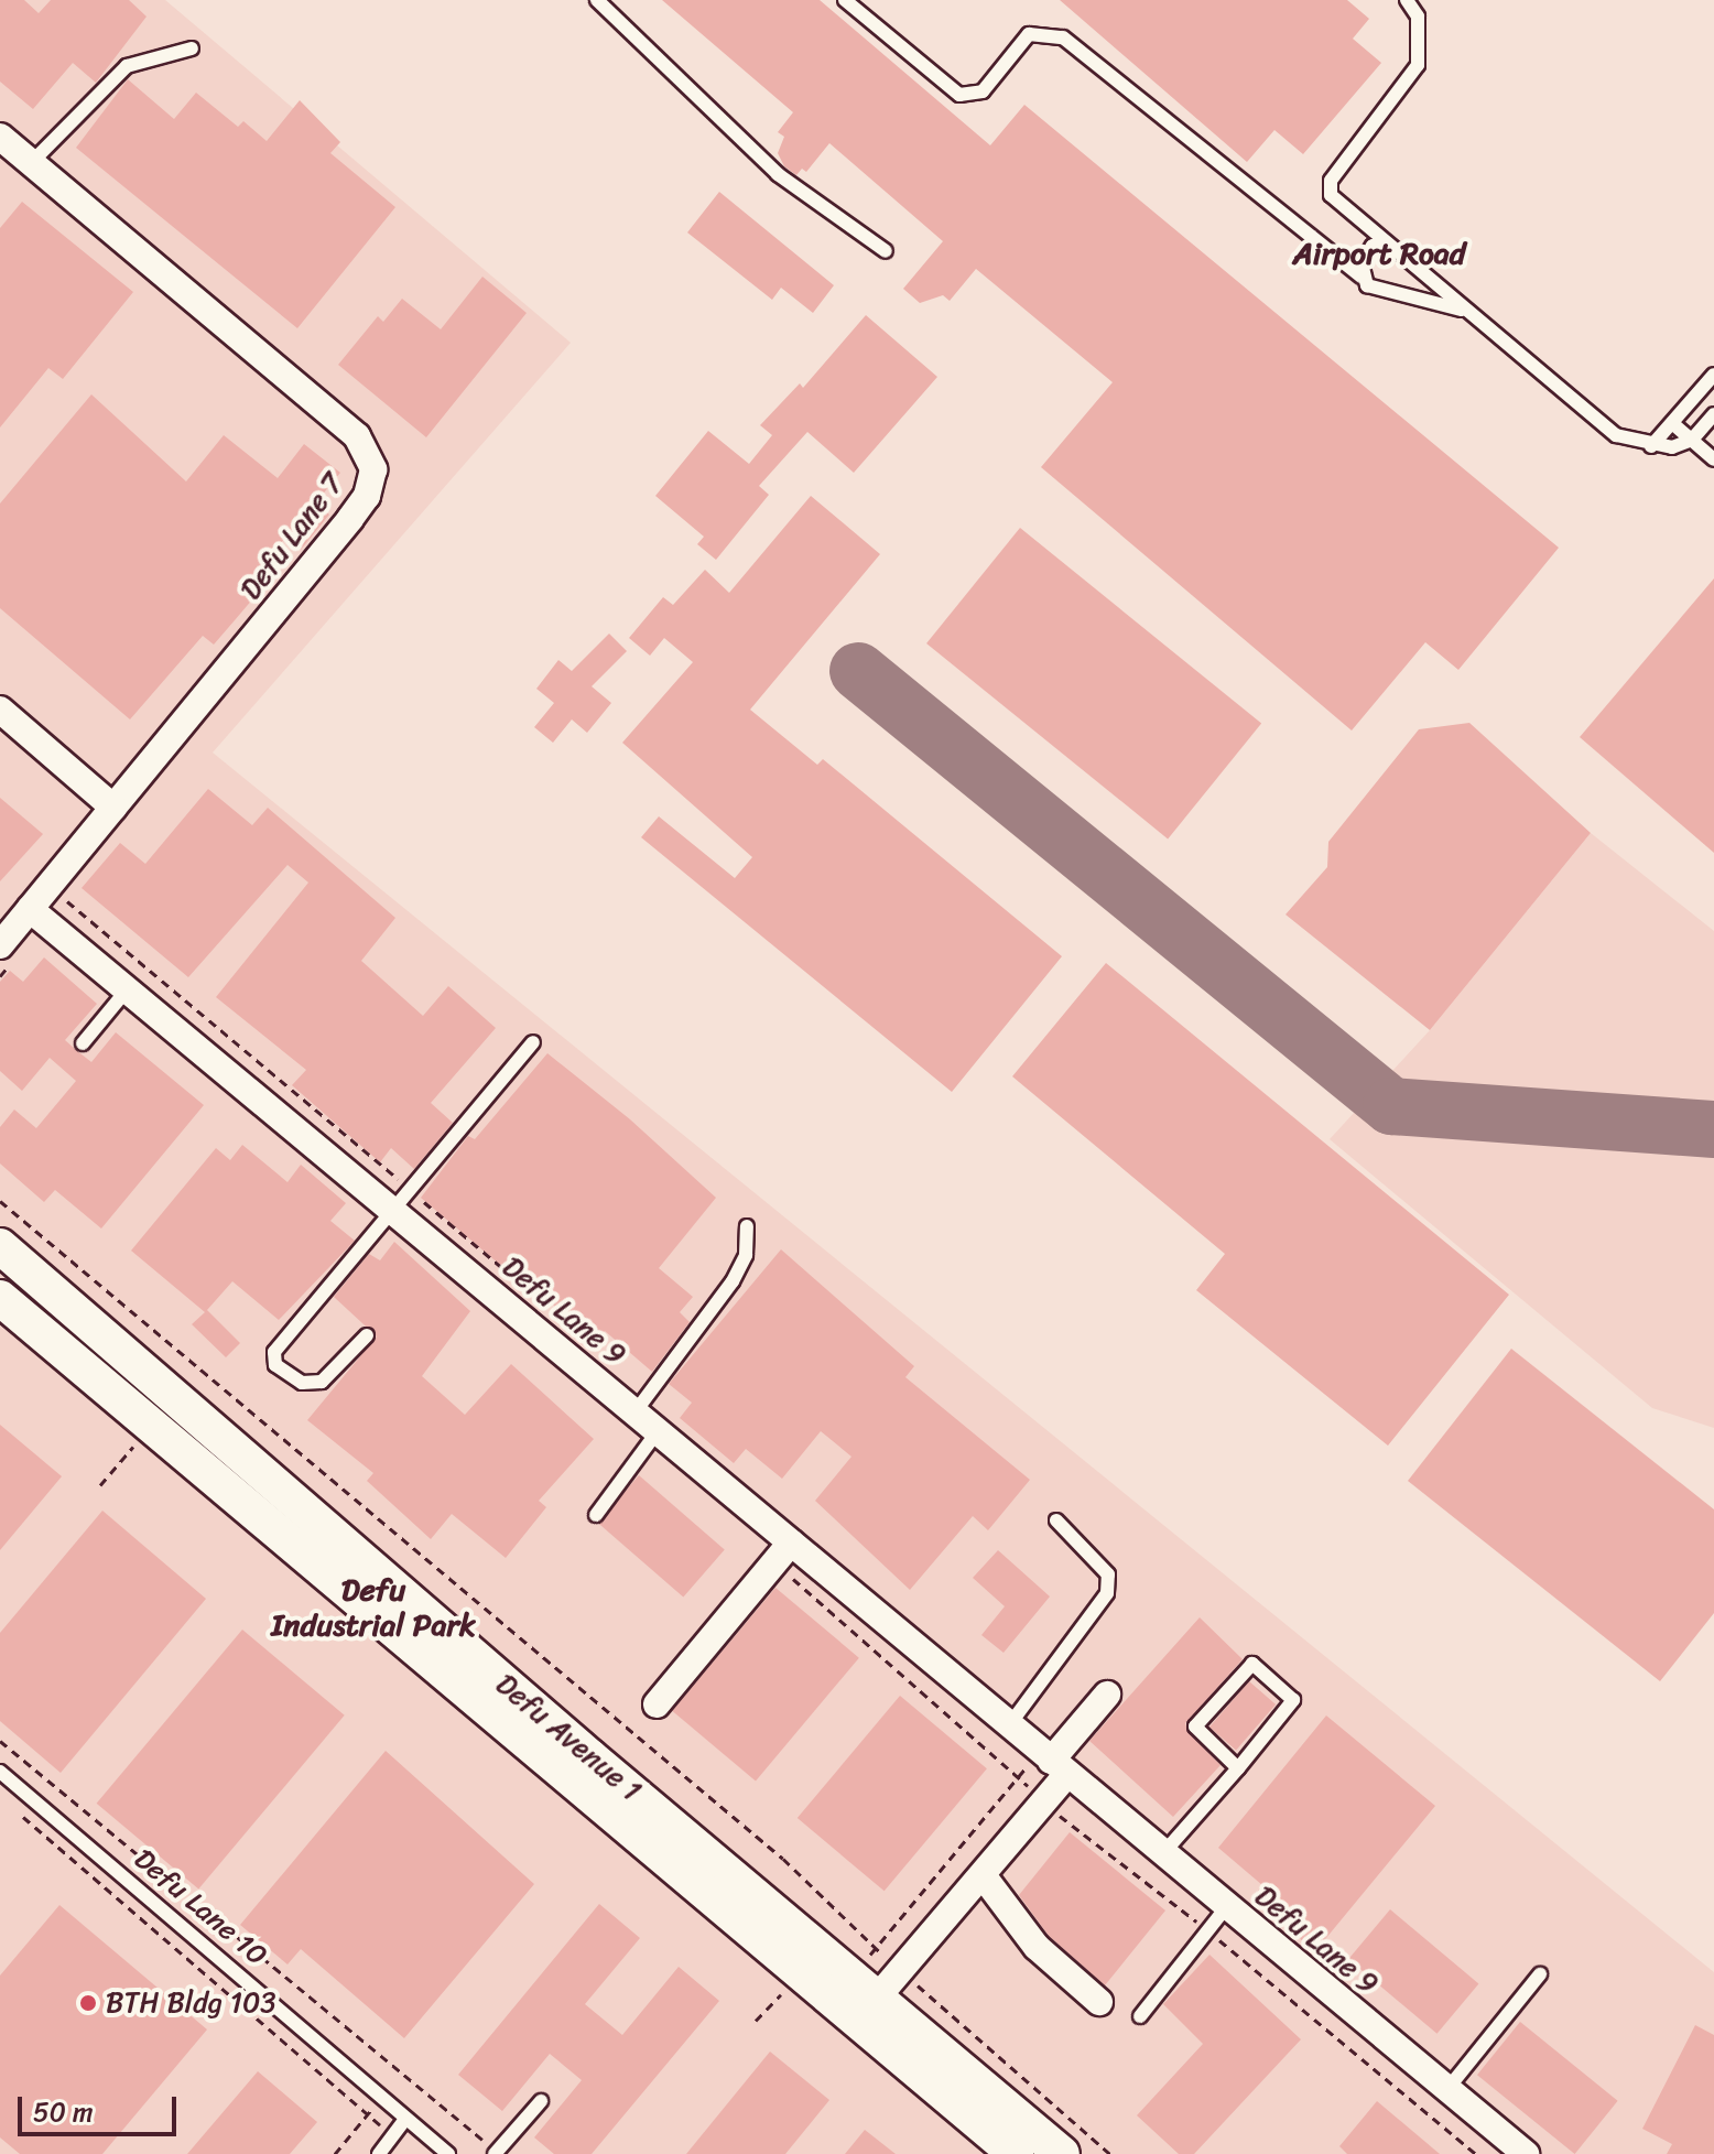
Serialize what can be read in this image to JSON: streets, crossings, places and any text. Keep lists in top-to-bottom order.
{
  "streets": {
    "main road": ["Defu Avenue 1"],
    "street": ["Defu Lane 7", "Defu Lane 9"],
    "lane": ["Defu Lane 10"]
  },
  "crossings": [
    ["Defu Lane 7", "Defu Lane 9"]
  ],
  "districts": ["Airport Road", "Defu Industrial Park"],
  "places": ["BTH Bldg 103"],
  "scale_bar": "50 m"
}
